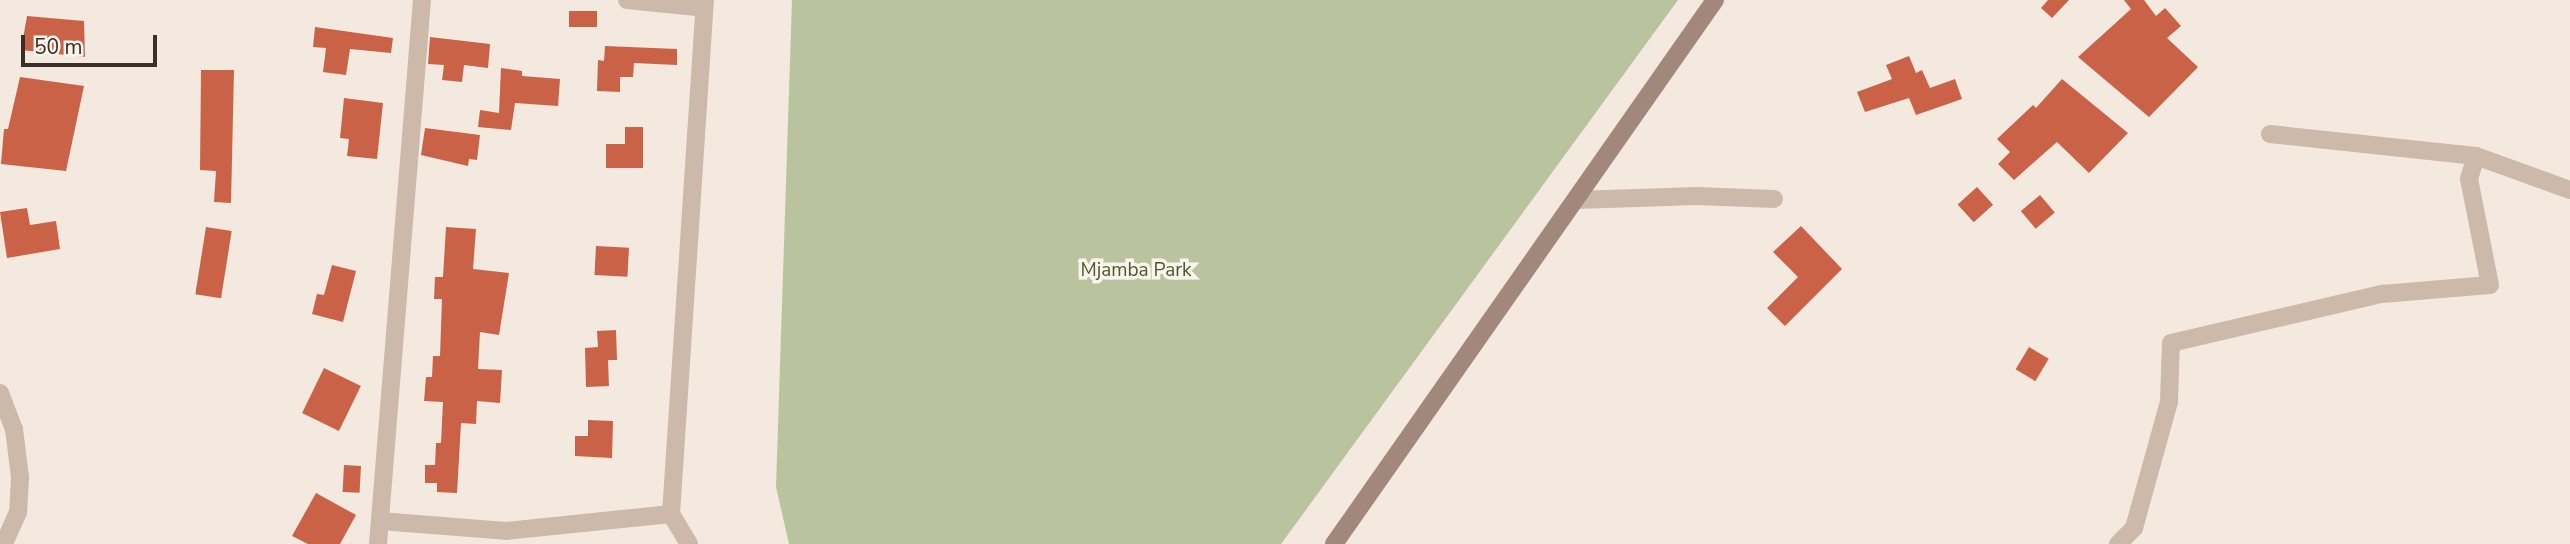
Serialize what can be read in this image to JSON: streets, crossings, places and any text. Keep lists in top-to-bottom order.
{
  "parks": ["Mjamba Park"],
  "scale_bar": "50 m"
}
